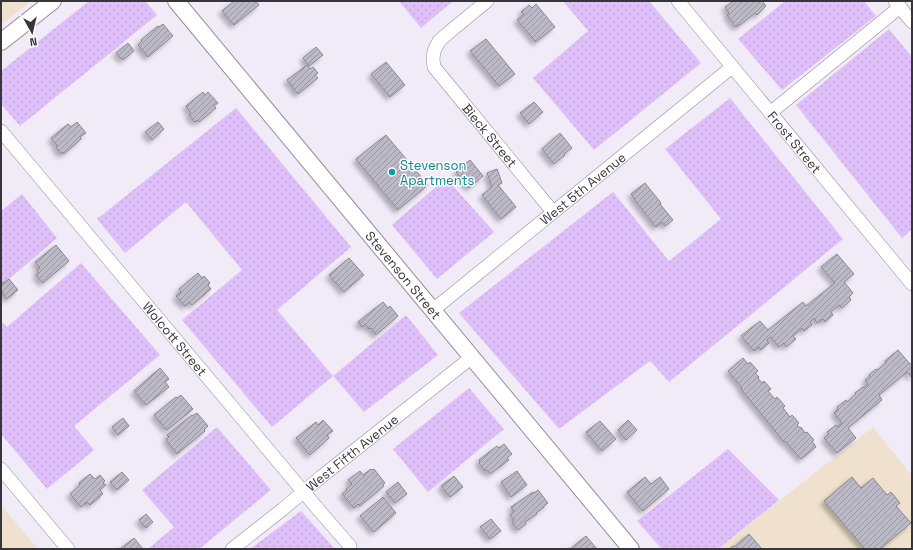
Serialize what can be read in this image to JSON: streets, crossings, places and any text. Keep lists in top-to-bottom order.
{
  "streets": {
    "street": [
      "Bieck Street",
      "Frost Street",
      "West 5th Avenue",
      "Stevenson Street",
      "Wolcott Street",
      "West Fifth Avenue"
    ]
  },
  "crossings": [
    ["Bieck Street", "West 5th Avenue"],
    ["Frost Street", "West 5th Avenue"],
    ["West 5th Avenue", "Stevenson Street"],
    ["Stevenson Street", "West Fifth Avenue"],
    ["Wolcott Street", "West Fifth Avenue"]
  ],
  "places": ["Stevenson Apartments"],
  "north": "bottom"
}
